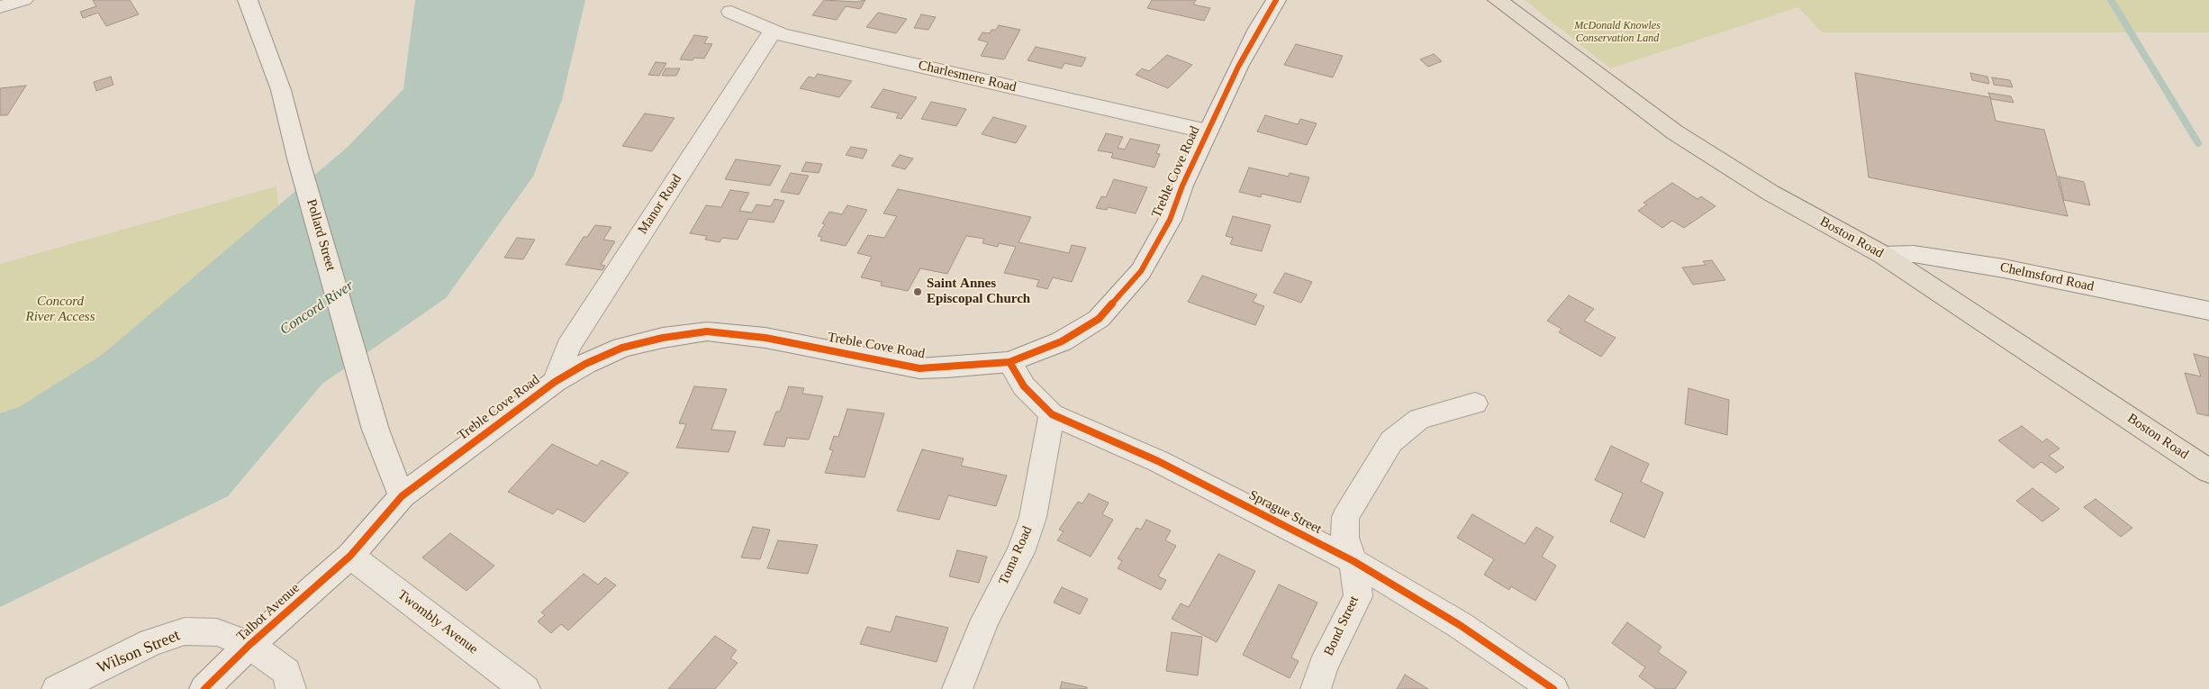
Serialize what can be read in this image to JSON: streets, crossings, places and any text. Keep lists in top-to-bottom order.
{
  "streets": {
    "main road": ["Boston Road"],
    "street": [
      "Charlesmere Road",
      "Treble Cove Road",
      "Manor Road",
      "Pollard Street",
      "Chelmsford Road",
      "Sprague Street",
      "Toma Road",
      "Talbot Avenue",
      "Twombly Avenue",
      "Bond Street",
      "Wilson Street"
    ]
  },
  "crossings": [
    ["Charlesmere Road", "Treble Cove Road"],
    ["Charlesmere Road", "Manor Road"],
    ["Treble Cove Road", "Manor Road"],
    ["Treble Cove Road", "Pollard Street"],
    ["Treble Cove Road", "Sprague Street"],
    ["Treble Cove Road", "Talbot Avenue"],
    ["Treble Cove Road", "Twombly Avenue"],
    ["Boston Road", "Chelmsford Road"],
    ["Sprague Street", "Toma Road"],
    ["Sprague Street", "Bond Street"],
    ["Talbot Avenue", "Twombly Avenue"],
    ["Talbot Avenue", "Wilson Street"]
  ],
  "water": ["Concord River"],
  "parks": ["McDonald Knowles Conservation Land", "Concord River Access"],
  "places": ["Saint Annes Episcopal Church"]
}
